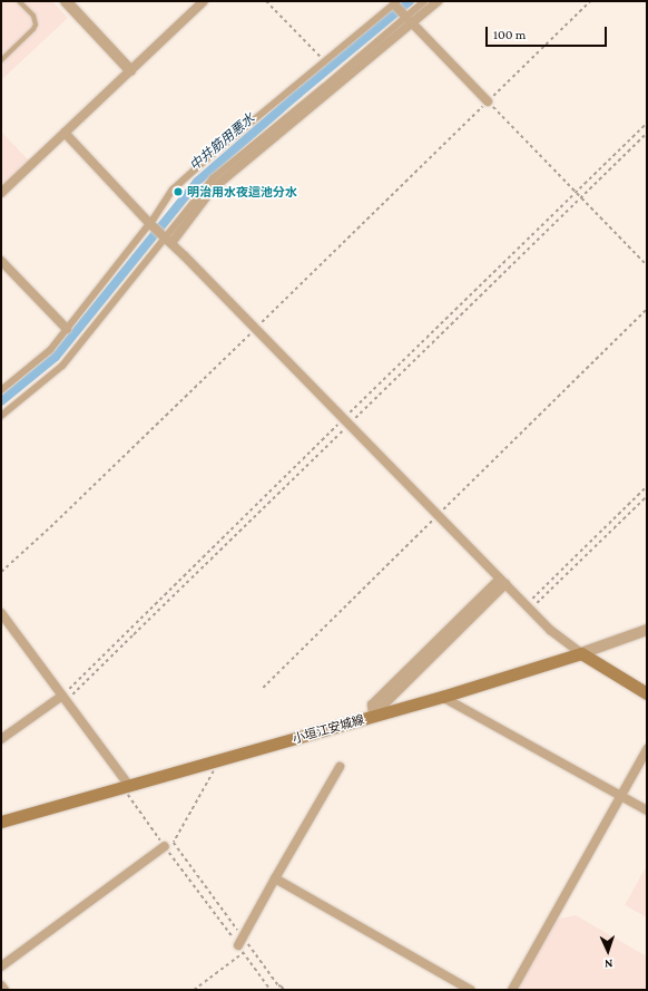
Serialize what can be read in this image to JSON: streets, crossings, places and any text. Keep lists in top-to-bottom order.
{
  "streets": {
    "main road": ["小垣江安城線"]
  },
  "water": ["中井筋用悪水"],
  "places": ["明治用水夜這池分水"],
  "scale_bar": "100 m",
  "north": "bottom"
}
